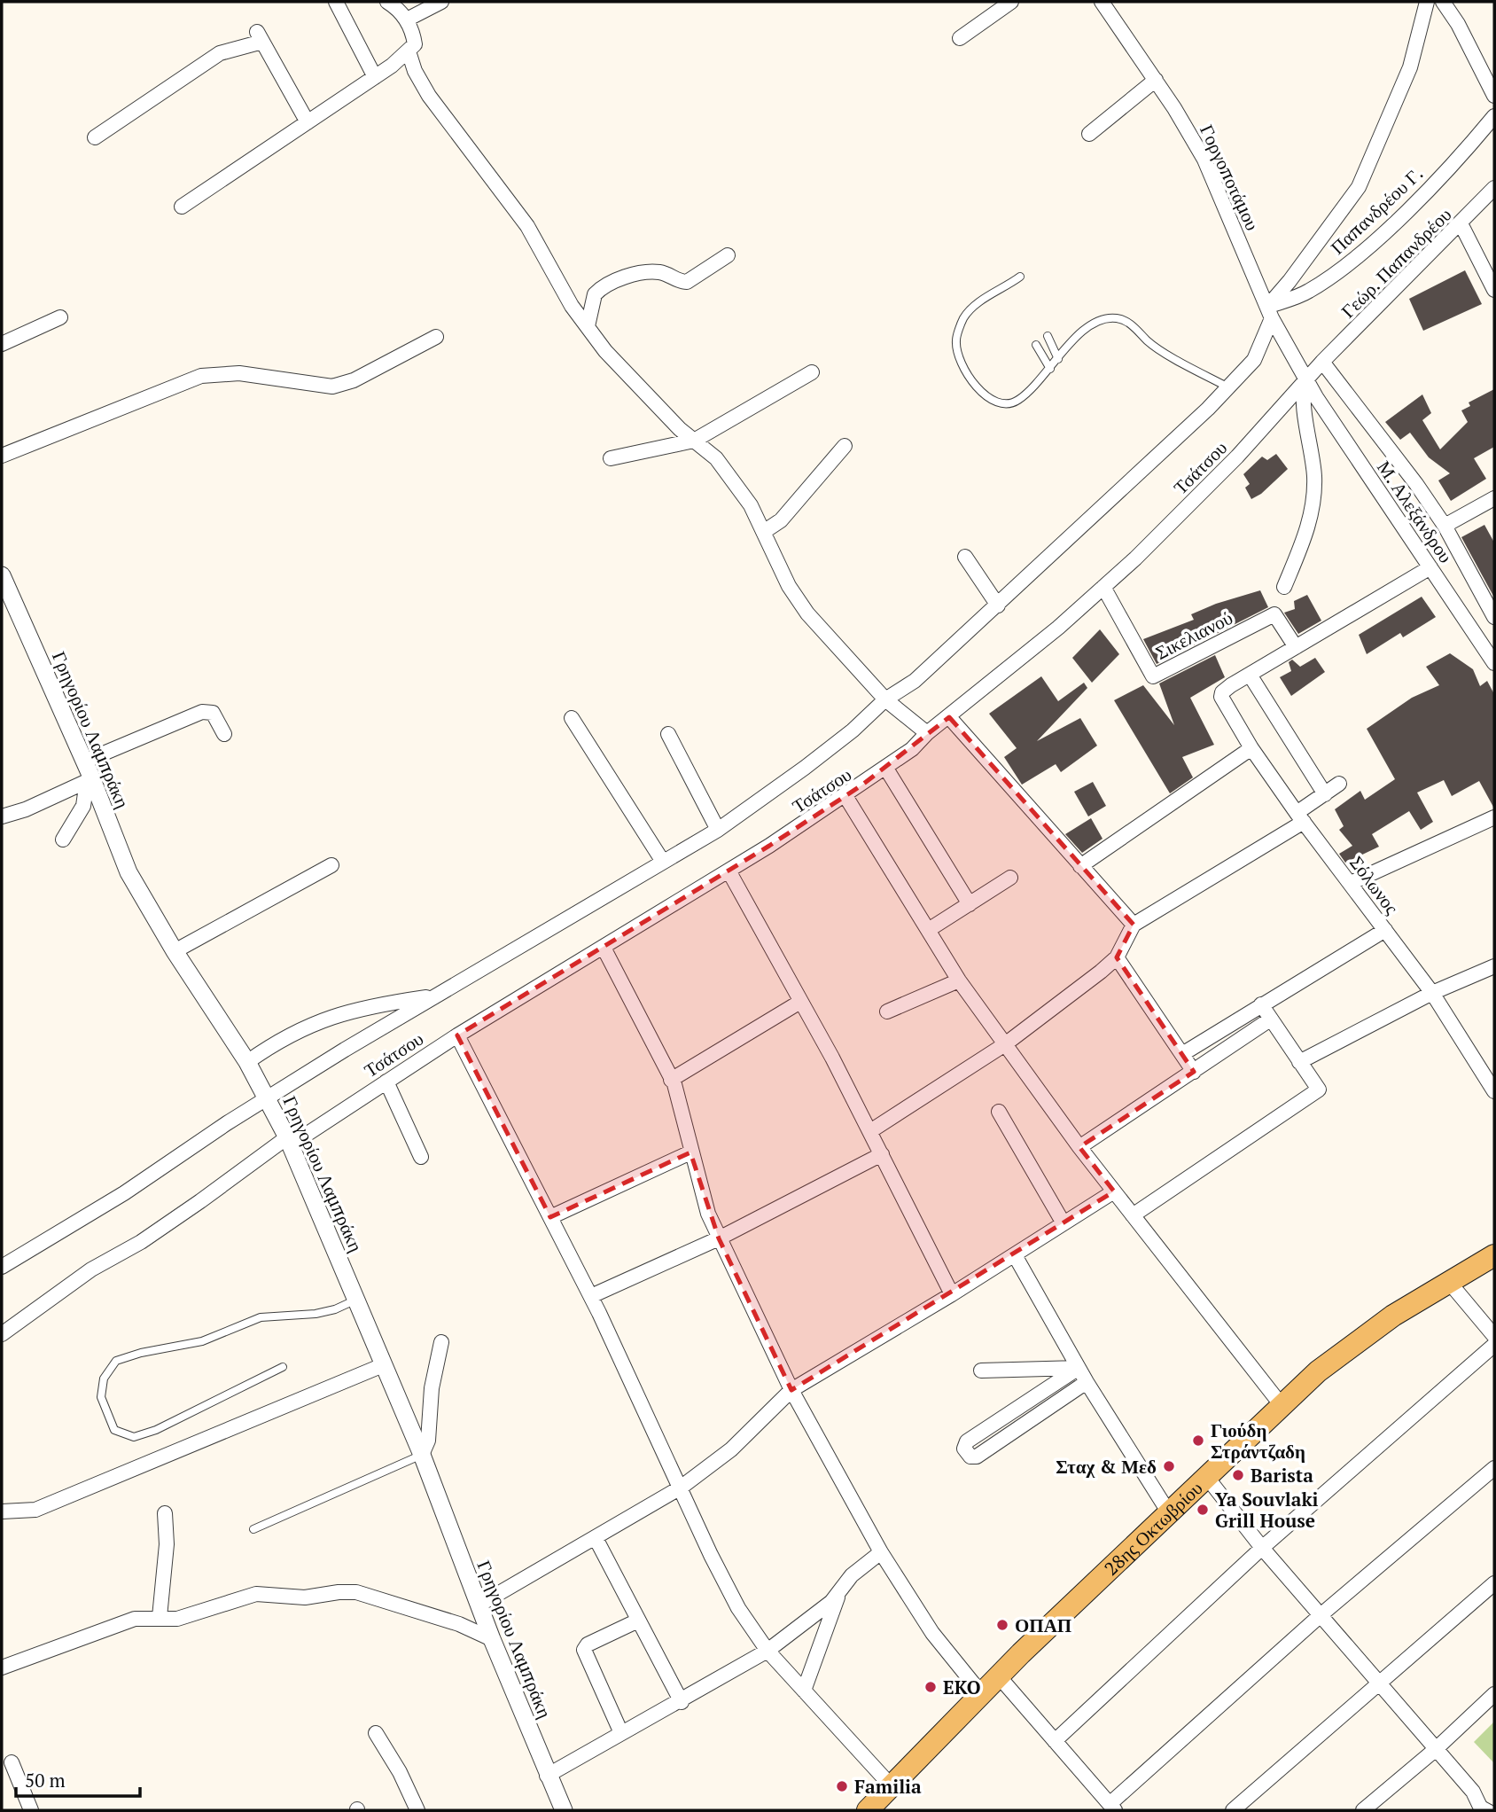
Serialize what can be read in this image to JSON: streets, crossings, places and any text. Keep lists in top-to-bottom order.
{
  "streets": {
    "main road": ["28ης Οκτωβρίου"],
    "street": [
      "Γοργοποτάμου",
      "Παπανδρέου Γ.",
      "Γεώρ. Παπανδρέου",
      "Τσάτσου",
      "Μ. Αλεξάνδρου",
      "Σικελιανού",
      "Γρηγορίου Λαμπράκη",
      "Σόλωνος"
    ]
  },
  "crossings": [
    ["Γοργοποτάμου", "Παπανδρέου Γ."],
    ["Γοργοποτάμου", "Γεώρ. Παπανδρέου"],
    ["Γοργοποτάμου", "Τσάτσου"],
    ["Γοργοποτάμου", "Μ. Αλεξάνδρου"],
    ["Γεώρ. Παπανδρέου", "Τσάτσου"],
    ["Γεώρ. Παπανδρέου", "Μ. Αλεξάνδρου"],
    ["Τσάτσου", "Μ. Αλεξάνδρου"],
    ["Τσάτσου", "Σικελιανού"],
    ["Τσάτσου", "Γρηγορίου Λαμπράκη"]
  ],
  "places": [
    "Γιούδη Στράντζαδη",
    "Σταχ & Μεδ",
    "Barista",
    "Ya Souvlaki Grill House",
    "ΟΠΑΠ",
    "EKO",
    "Familia"
  ],
  "scale_bar": "50 m"
}
